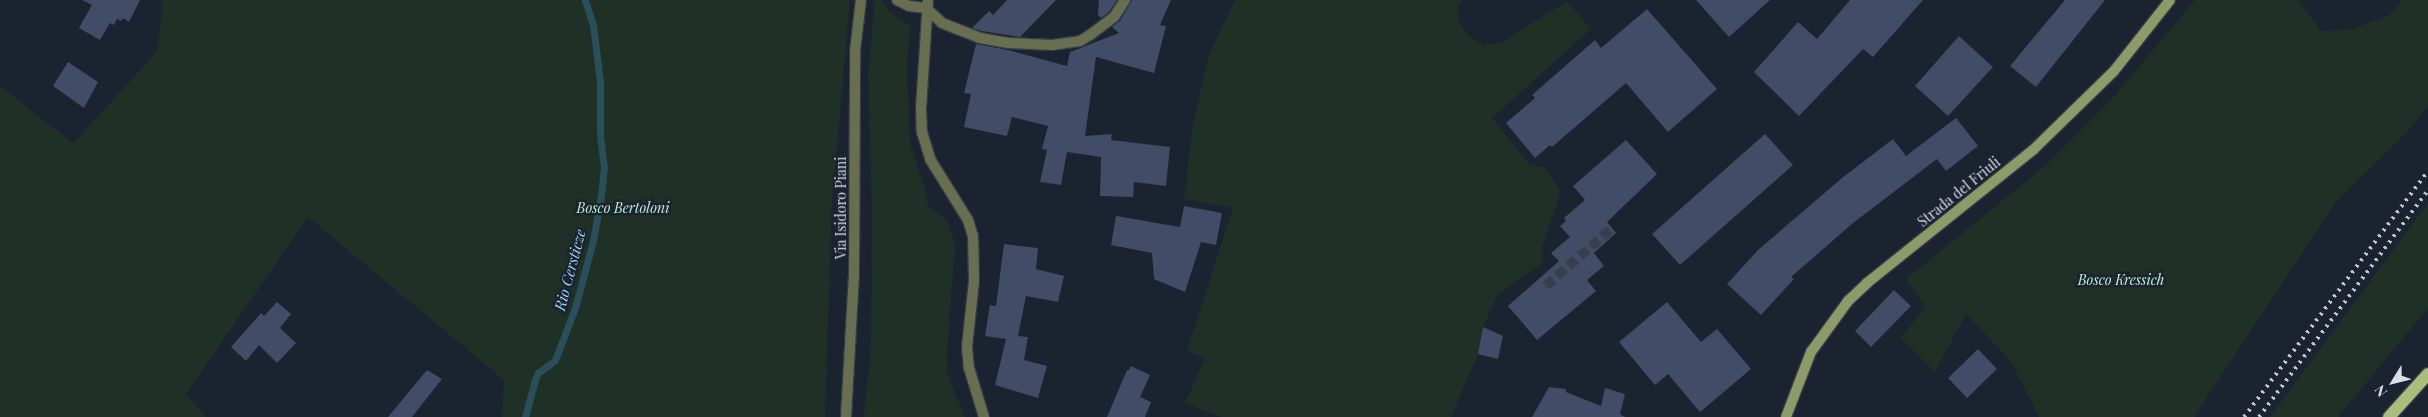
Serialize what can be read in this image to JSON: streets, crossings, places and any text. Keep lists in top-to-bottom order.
{
  "streets": {
    "main road": ["Strada del Friuli"],
    "street": ["Via Isidoro Piani"]
  },
  "water": ["Rio Cersticze"],
  "parks": ["Bosco Bertoloni", "Bosco Kressich"],
  "north": "bottom left"
}
